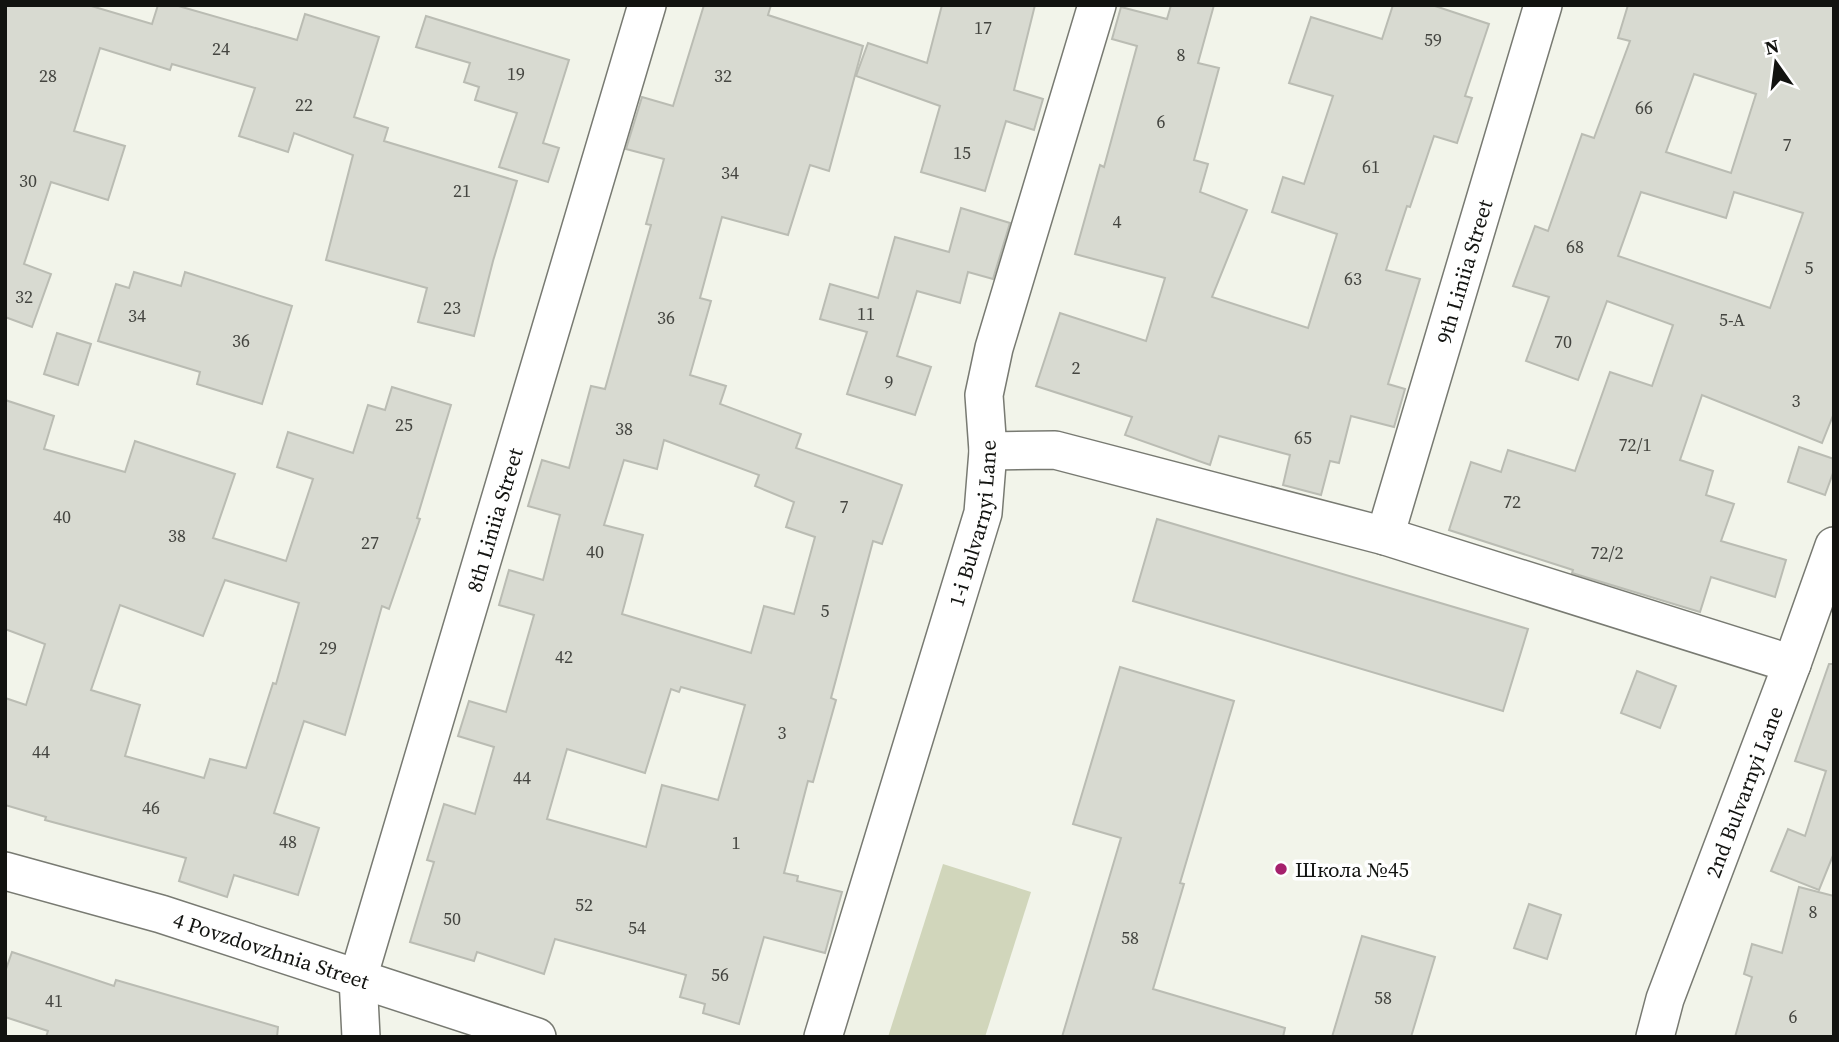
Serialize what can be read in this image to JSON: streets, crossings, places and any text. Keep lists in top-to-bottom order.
{
  "streets": {
    "street": [
      "9th Liniia Street",
      "8th Liniia Street",
      "1-i Bulvarnyi Lane",
      "2nd Bulvarnyi Lane",
      "4 Povzdovzhnia Street"
    ]
  },
  "crossings": [
    ["8th Liniia Street", "4 Povzdovzhnia Street"]
  ],
  "places": ["Школа №45"],
  "house_numbers": [
    "17",
    "59",
    "24",
    "8",
    "19",
    "28",
    "32",
    "22",
    "66",
    "6",
    "7",
    "15",
    "61",
    "34",
    "30",
    "21",
    "4",
    "68",
    "5",
    "63",
    "32",
    "23",
    "11",
    "34",
    "36",
    "5-А",
    "36",
    "70",
    "2",
    "9",
    "3",
    "25",
    "38",
    "65",
    "72/1",
    "72",
    "7",
    "40",
    "38",
    "27",
    "40",
    "72/2",
    "5",
    "29",
    "42",
    "3",
    "44",
    "44",
    "46",
    "48",
    "1",
    "52",
    "8",
    "50",
    "54",
    "58",
    "56",
    "58",
    "41",
    "6"
  ],
  "north": "top"
}
